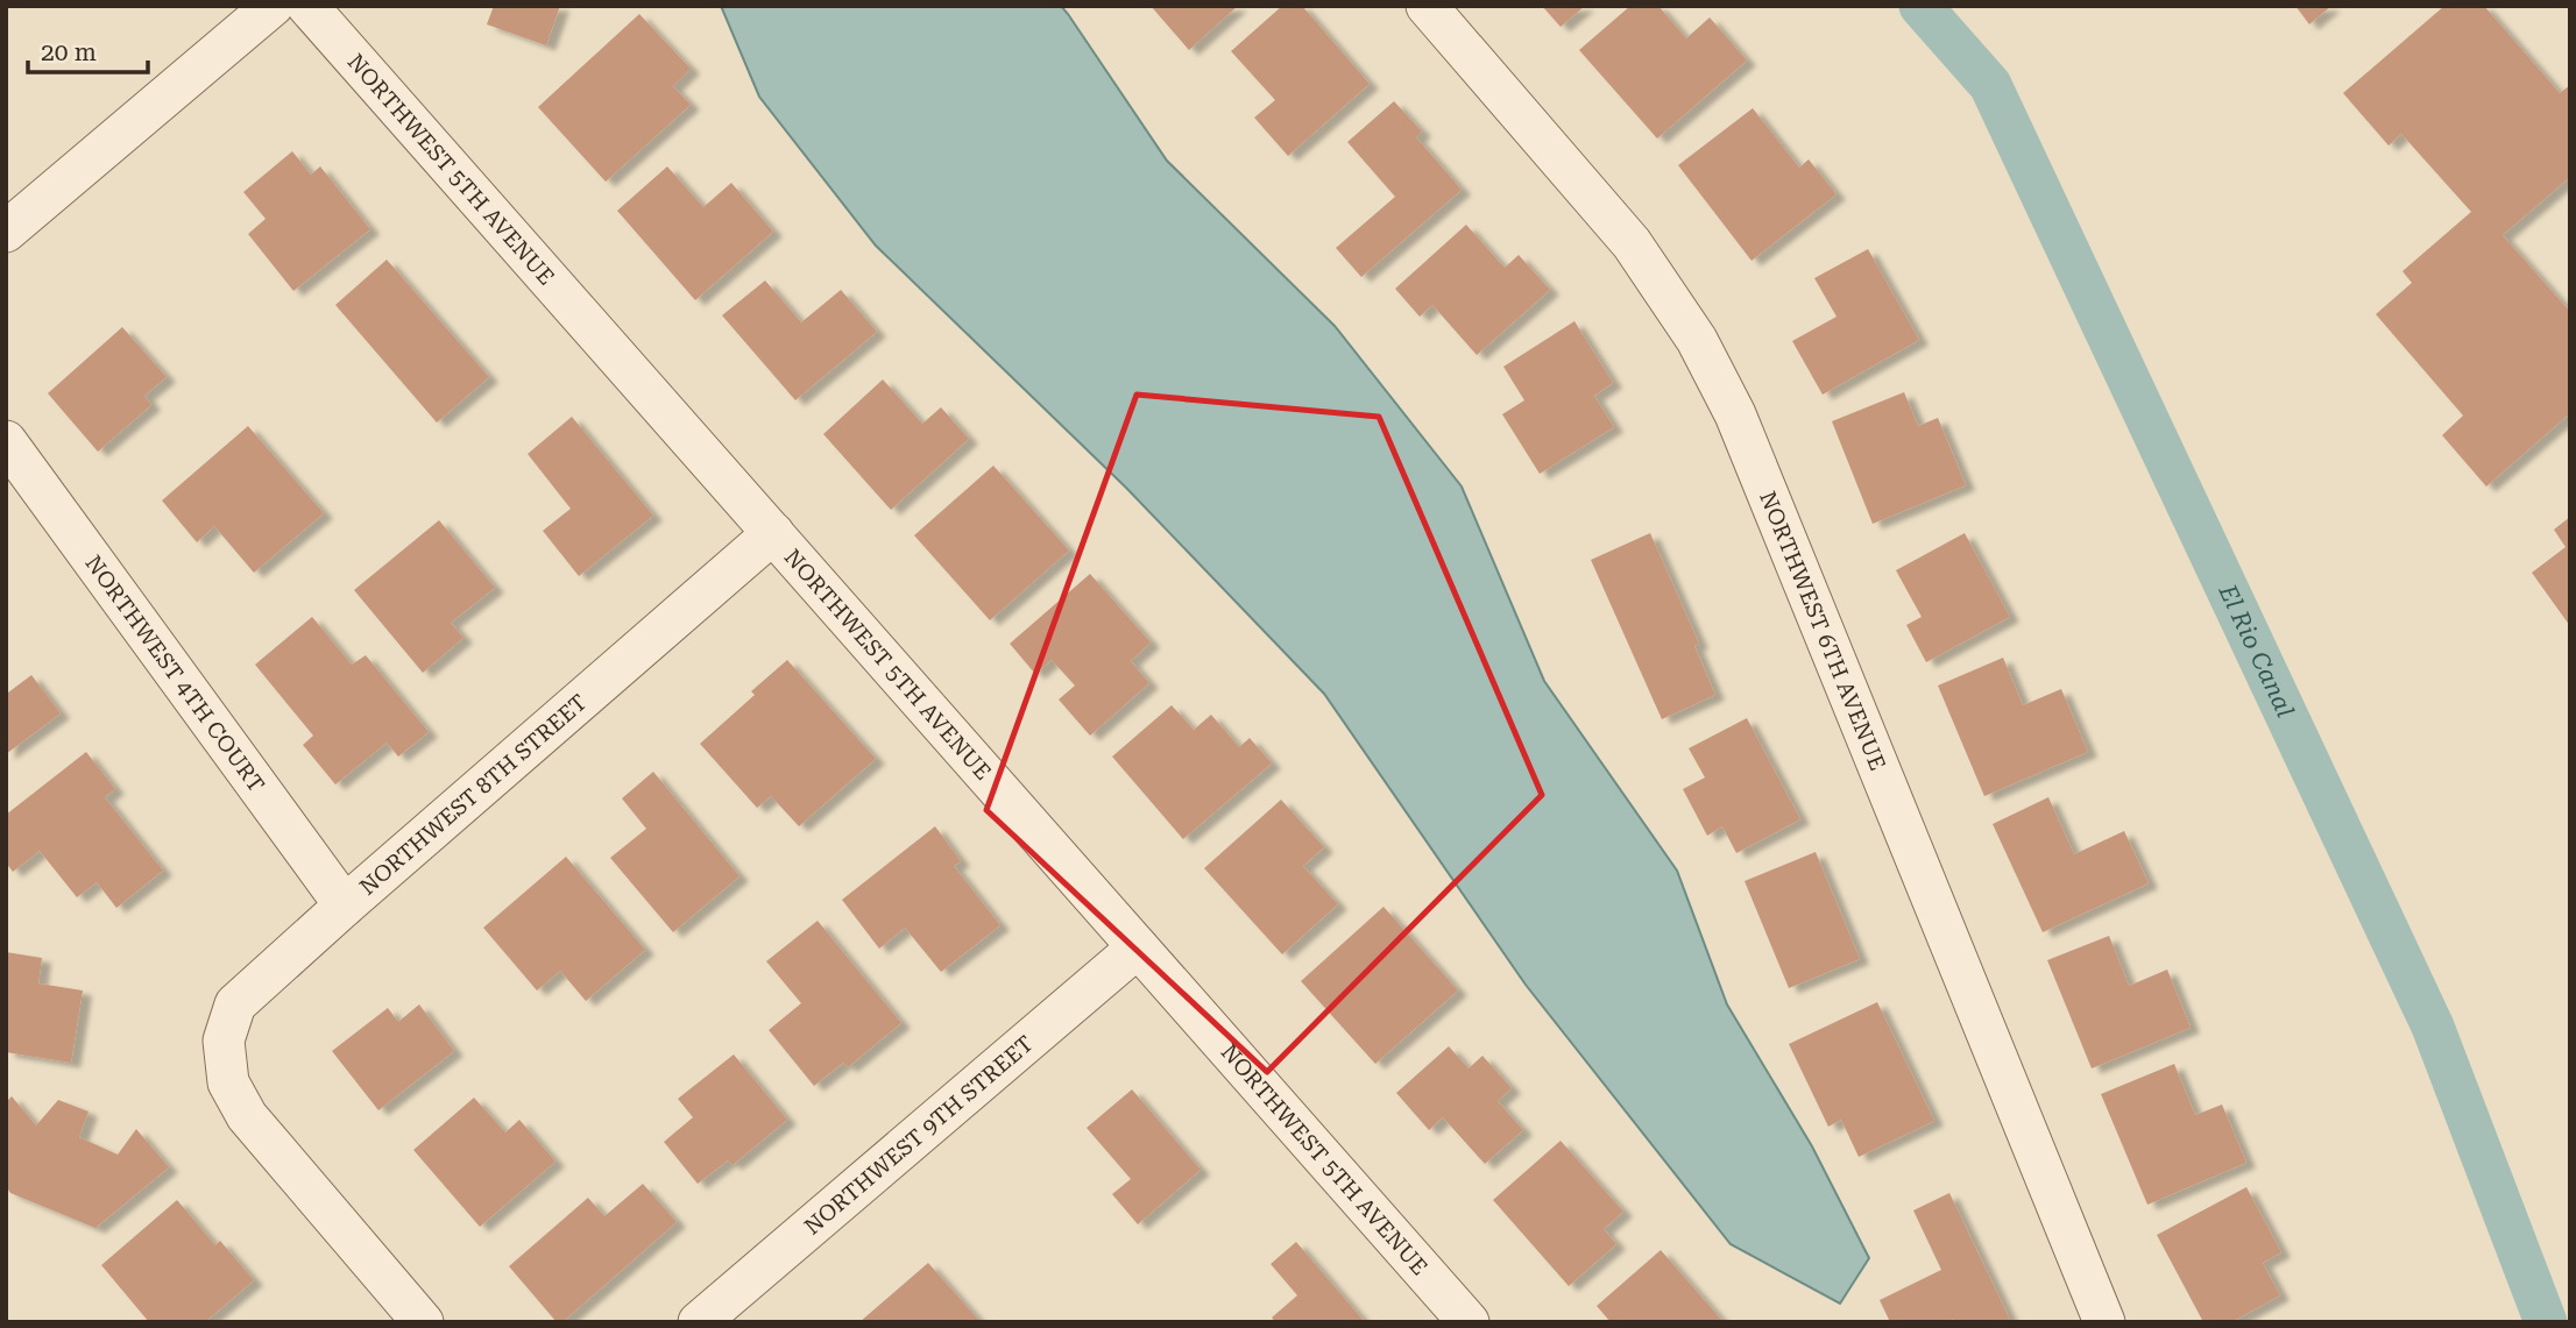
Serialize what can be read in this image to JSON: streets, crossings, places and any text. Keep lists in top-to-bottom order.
{
  "streets": {
    "street": [
      "NORTHWEST 5TH AVENUE",
      "NORTHWEST 6TH AVENUE",
      "NORTHWEST 4TH COURT",
      "NORTHWEST 8TH STREET",
      "NORTHWEST 9TH STREET"
    ]
  },
  "crossings": [
    ["NORTHWEST 5TH AVENUE", "NORTHWEST 8TH STREET"],
    ["NORTHWEST 5TH AVENUE", "NORTHWEST 9TH STREET"],
    ["NORTHWEST 4TH COURT", "NORTHWEST 8TH STREET"]
  ],
  "water": ["El Rio Canal"],
  "scale_bar": "20 m"
}
